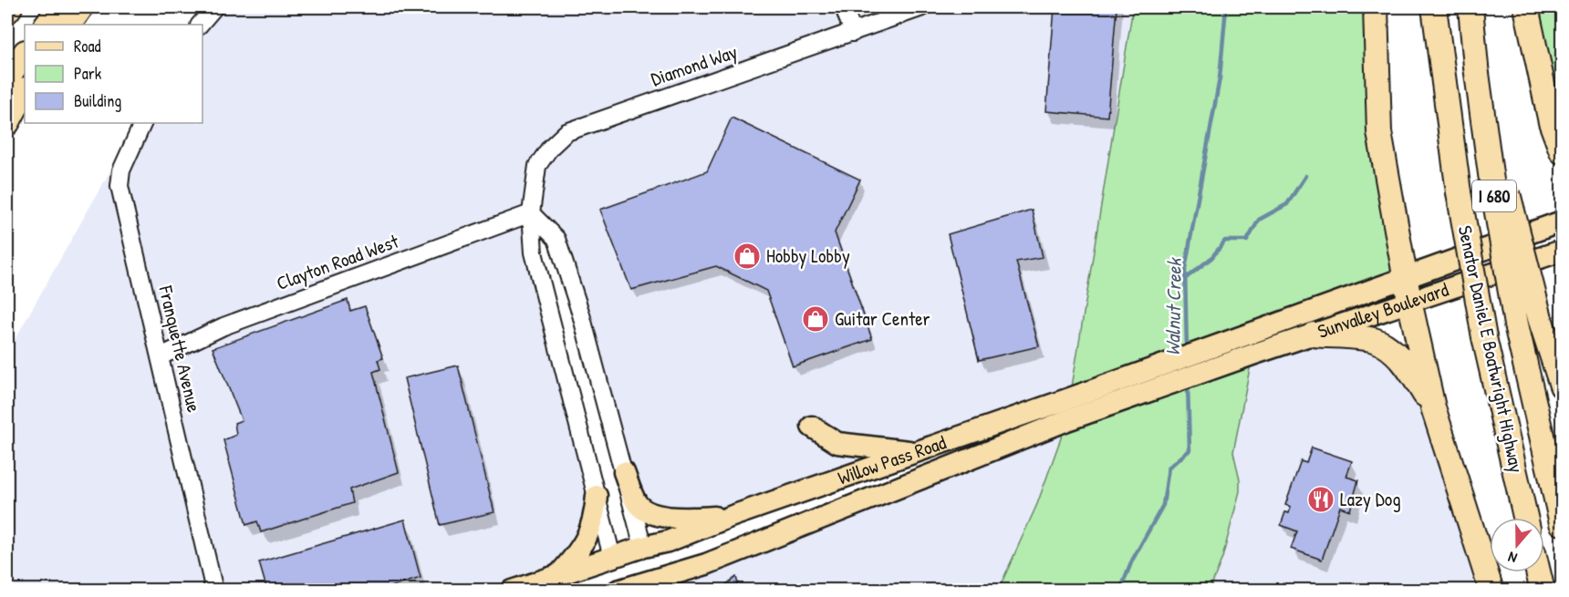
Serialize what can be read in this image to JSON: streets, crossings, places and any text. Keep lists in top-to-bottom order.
{
  "streets": {
    "highway": ["I 680", "Senator Daniel E Boatwright Highway"],
    "main road": ["Sunvalley Boulevard", "Willow Pass Road"],
    "street": ["Diamond Way", "Clayton Road West", "Franquette Avenue"]
  },
  "crossings": [
    ["Diamond Way", "Clayton Road West"],
    ["Diamond Way", "Willow Pass Road"],
    ["Clayton Road West", "Franquette Avenue"],
    ["Sunvalley Boulevard", "Willow Pass Road"]
  ],
  "water": ["Walnut Creek"],
  "places": {
    "shop": ["Hobby Lobby", "Guitar Center"],
    "restaurant": ["Lazy Dog"]
  },
  "legend": ["Road", "Park", "Building"],
  "north": "bottom"
}
